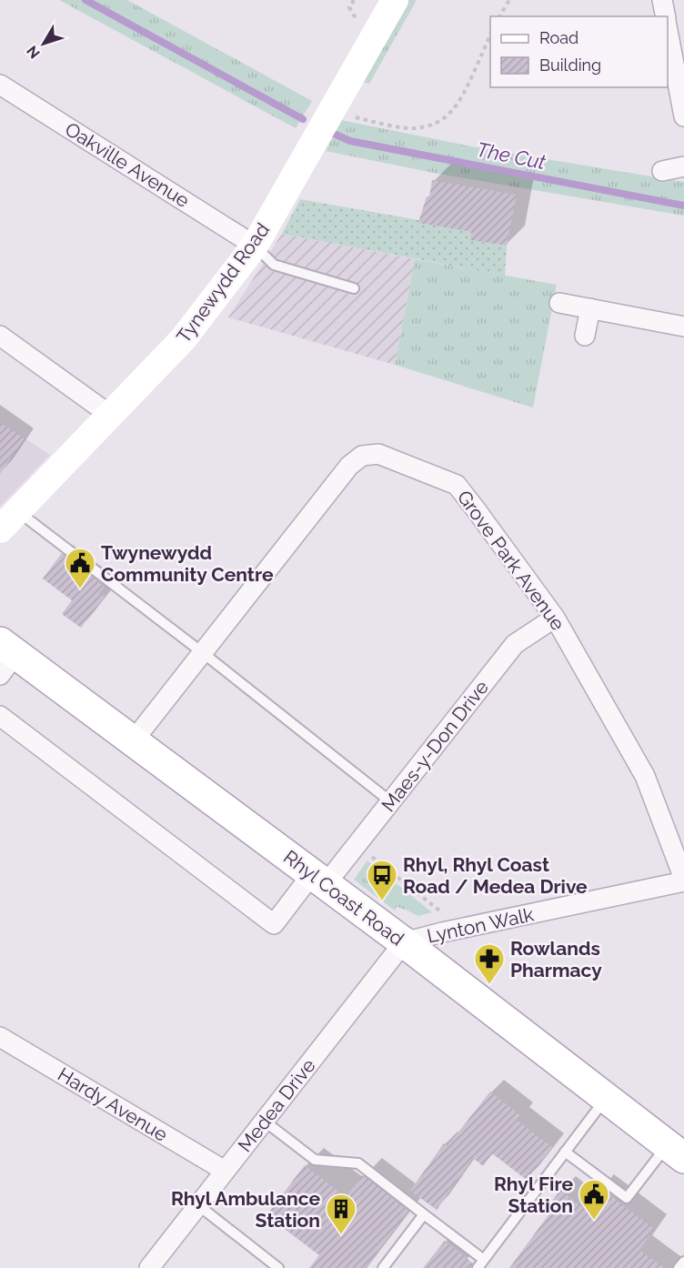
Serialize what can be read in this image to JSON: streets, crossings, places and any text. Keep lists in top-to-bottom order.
{
  "streets": {
    "main road": ["Rhyl Coast Road"],
    "street": [
      "Oakville Avenue",
      "Tynewydd Road",
      "Grove Park Avenue",
      "Maes-y-Don Drive",
      "Lynton Walk",
      "Hardy Avenue",
      "Medea Drive"
    ]
  },
  "crossings": [
    ["Oakville Avenue", "Tynewydd Road"],
    ["Grove Park Avenue", "Maes-y-Don Drive"],
    ["Grove Park Avenue", "Rhyl Coast Road"],
    ["Grove Park Avenue", "Lynton Walk"],
    ["Maes-y-Don Drive", "Rhyl Coast Road"],
    ["Rhyl Coast Road", "Lynton Walk"],
    ["Rhyl Coast Road", "Medea Drive"],
    ["Lynton Walk", "Medea Drive"],
    ["Hardy Avenue", "Medea Drive"]
  ],
  "water": ["The Cut"],
  "places": {
    "public building": ["Twynewydd Community Centre", "Rhyl Fire Station"],
    "bus stop": ["Rhyl, Rhyl Coast Road / Medea Drive"],
    "pharmacy": ["Rowlands Pharmacy"],
    "building": ["Rhyl Ambulance Station"]
  },
  "legend": ["Road", "Building"],
  "north": "bottom left"
}
